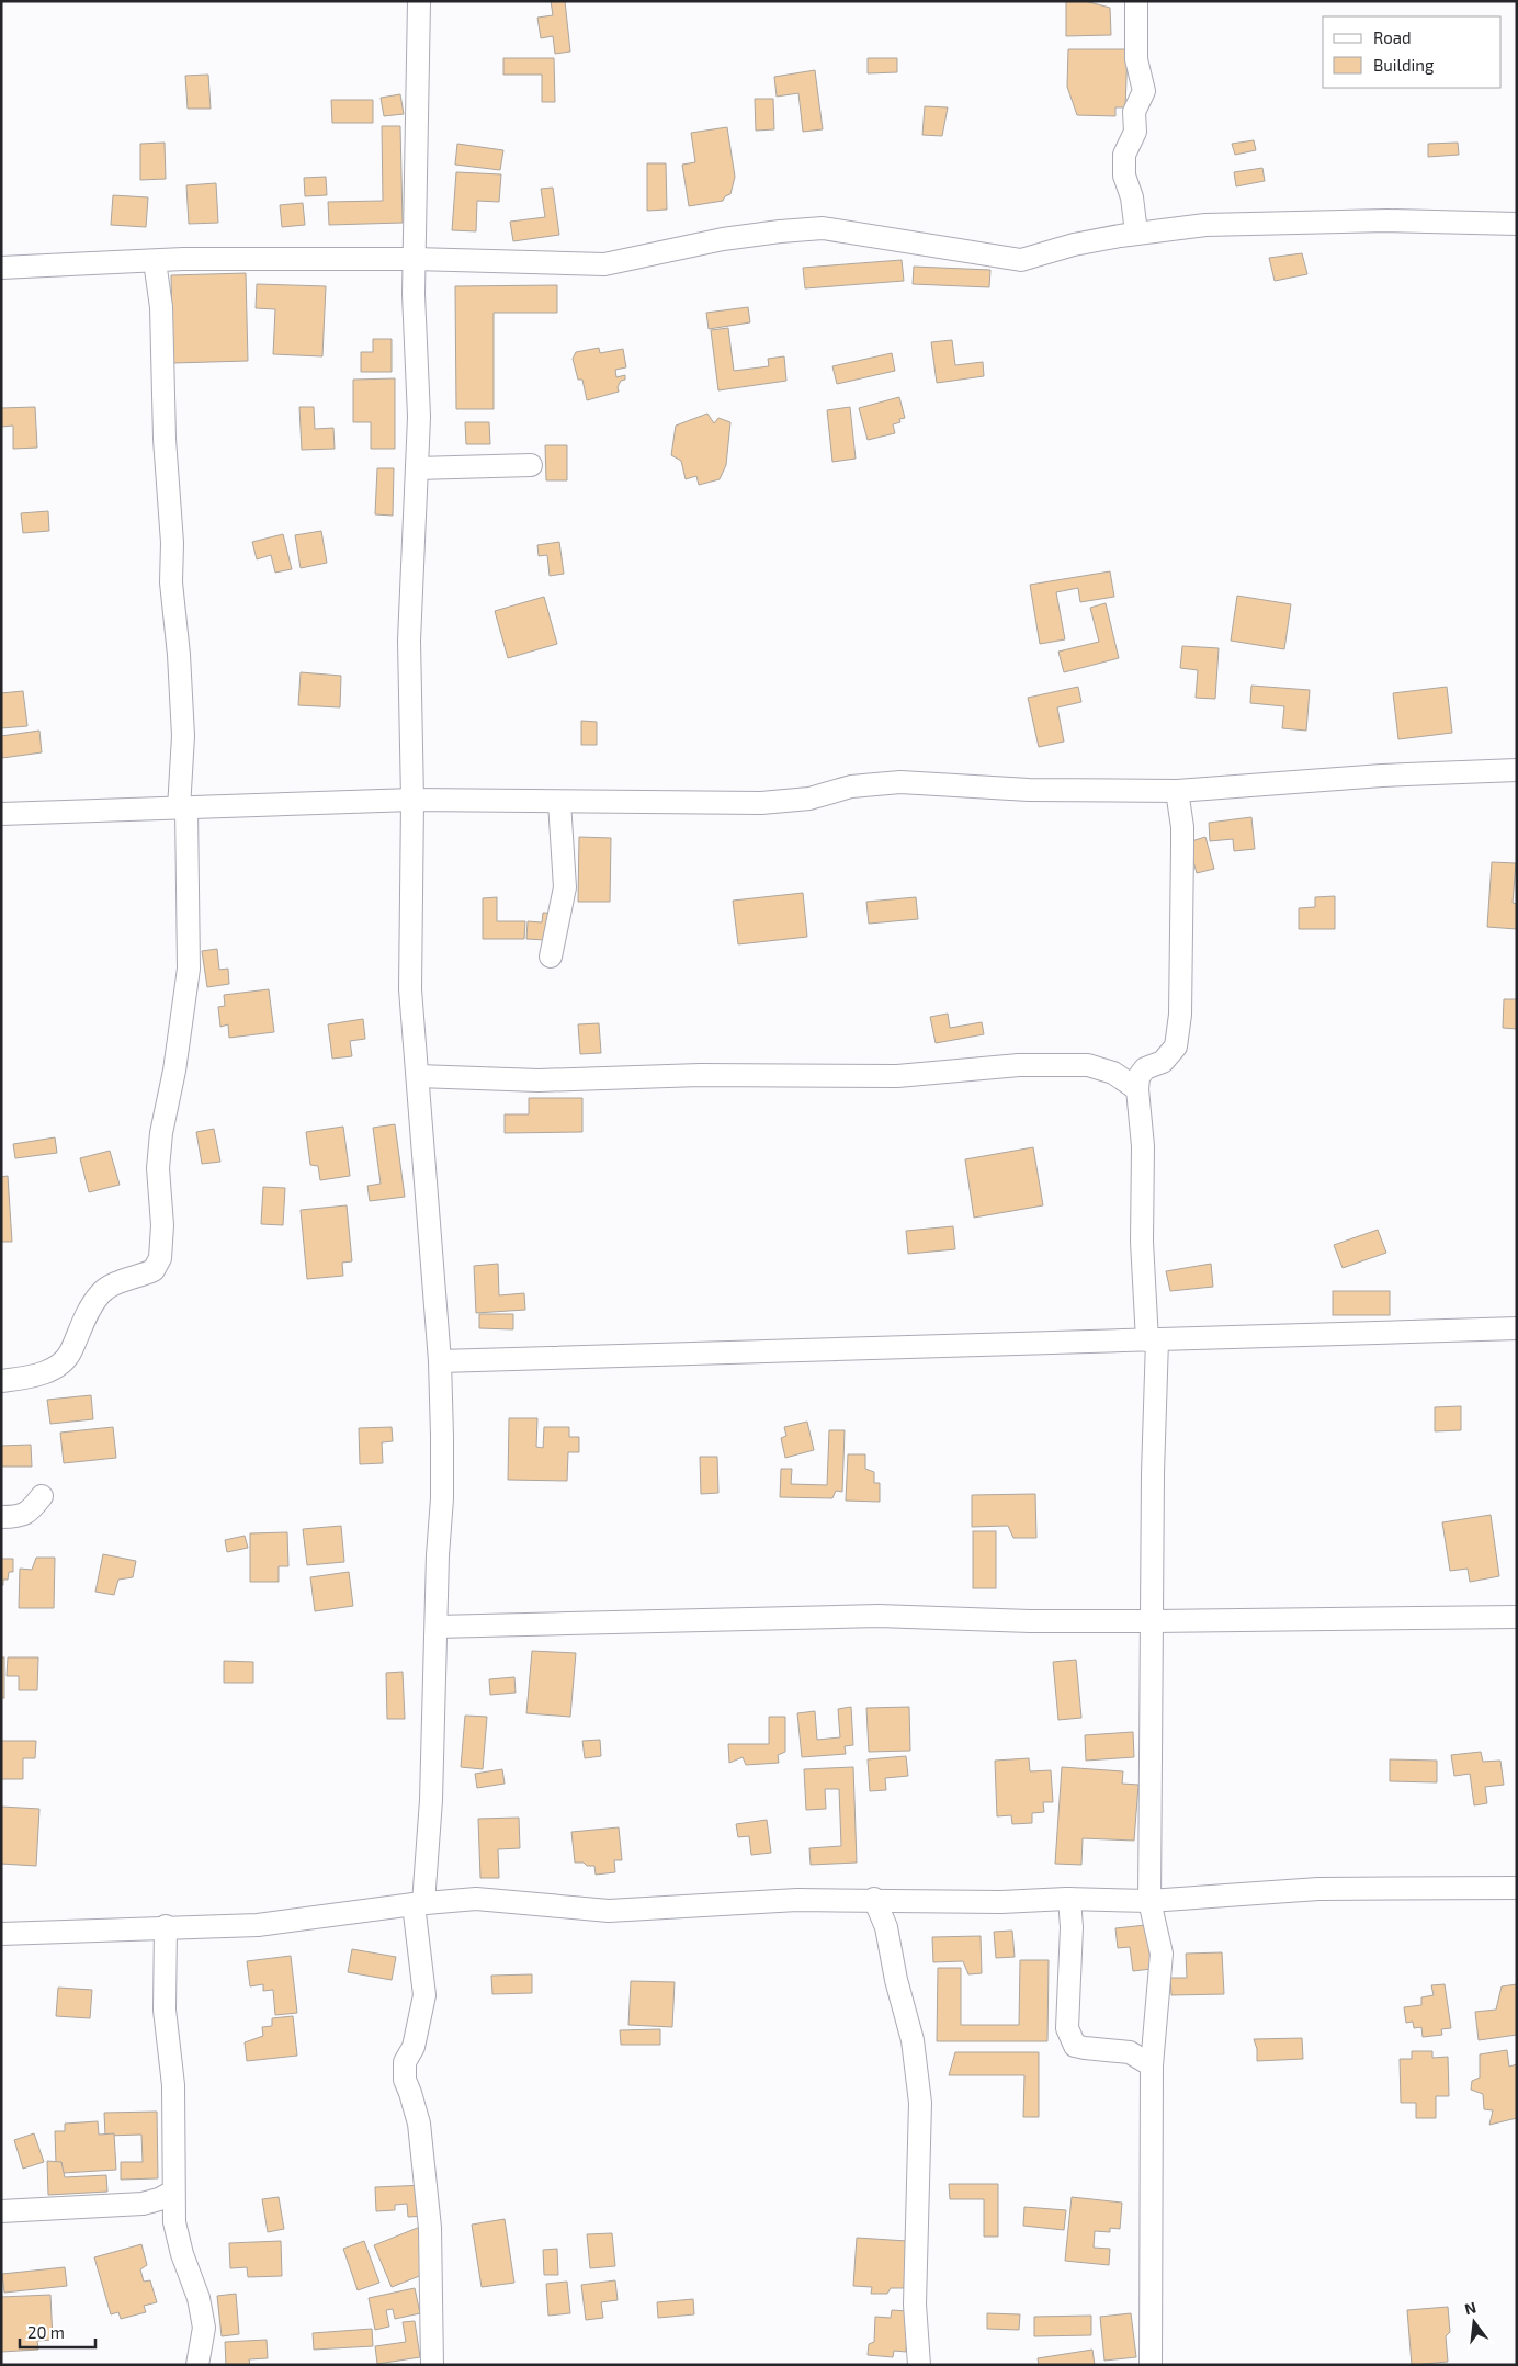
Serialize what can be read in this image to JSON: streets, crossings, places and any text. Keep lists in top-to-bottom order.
{
  "legend": ["Road", "Building"],
  "scale_bar": "20 m",
  "north": "top"
}
